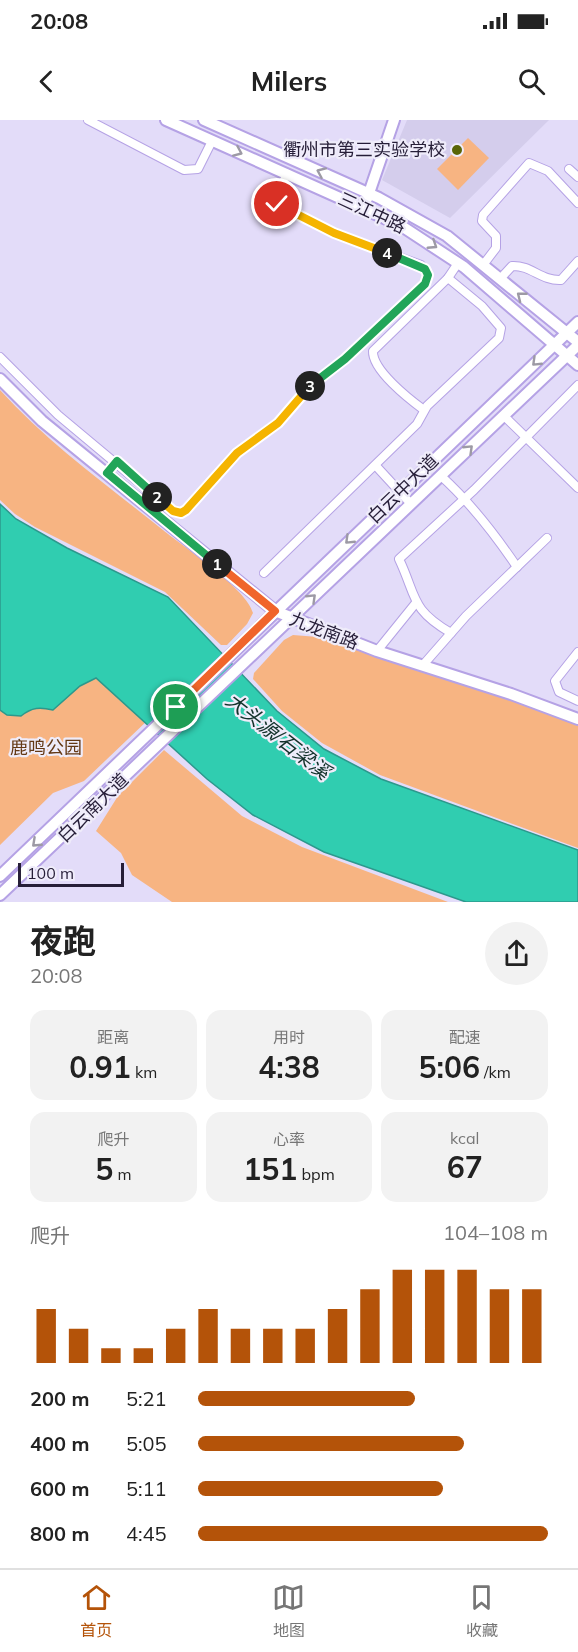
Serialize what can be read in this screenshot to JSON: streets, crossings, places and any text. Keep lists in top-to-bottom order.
{
  "streets": {
    "main road": [
      "三江中路",
      "白云中大道",
      "九龙南路",
      "白云南大道"
    ]
  },
  "crossings": [
    ["三江中路", "白云中大道"],
    ["白云中大道", "九龙南路"],
    ["白云中大道", "白云南大道"]
  ],
  "water": ["大头源/石梁溪"],
  "parks": ["鹿鸣公园"],
  "places": ["衢州市第三实验学校"],
  "scale_bar": "100 m",
  "page": {
    "status": "20:08",
    "header": "Milers",
    "pins": [
      "4",
      "3",
      "2",
      "1"
    ],
    "scale": "100 m",
    "heading": ["夜跑", "20:08"],
    "stats": [
      ["距离", "0.91 km"],
      ["用时", "4:38"],
      ["配速", "5:06 /km"],
      ["爬升", "5 m"],
      ["心率", "151 bpm"],
      ["kcal", "67"]
    ],
    "chart": ["爬升", "104–108 m"],
    "list": [
      {
        "name": "200 m",
        "note": "5:21"
      },
      {
        "name": "400 m",
        "note": "5:05"
      },
      {
        "name": "600 m",
        "note": "5:11"
      },
      {
        "name": "800 m",
        "note": "4:45"
      }
    ],
    "tabs": ["首页", "地图", "收藏"]
  }
}
